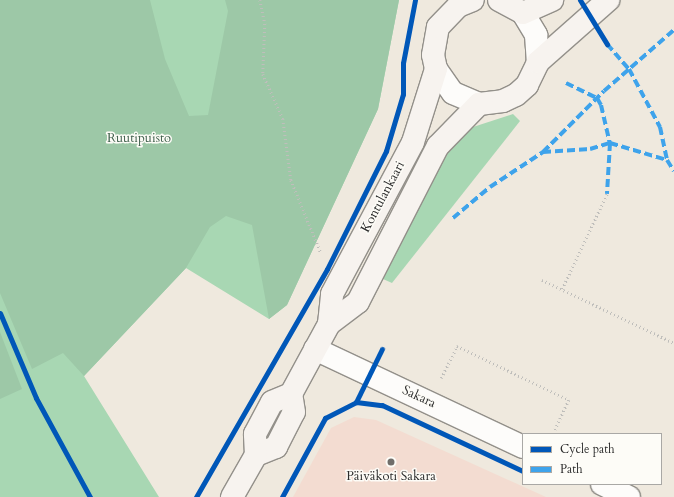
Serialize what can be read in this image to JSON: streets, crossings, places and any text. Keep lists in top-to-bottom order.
{
  "streets": {
    "main road": ["Kontulankaari"],
    "street": ["Sakara"]
  },
  "crossings": [
    ["Kontulankaari", "Sakara"]
  ],
  "parks": ["Ruutipuisto"],
  "places": ["Päiväkoti Sakara"],
  "legend": ["Cycle path", "Path"]
}
